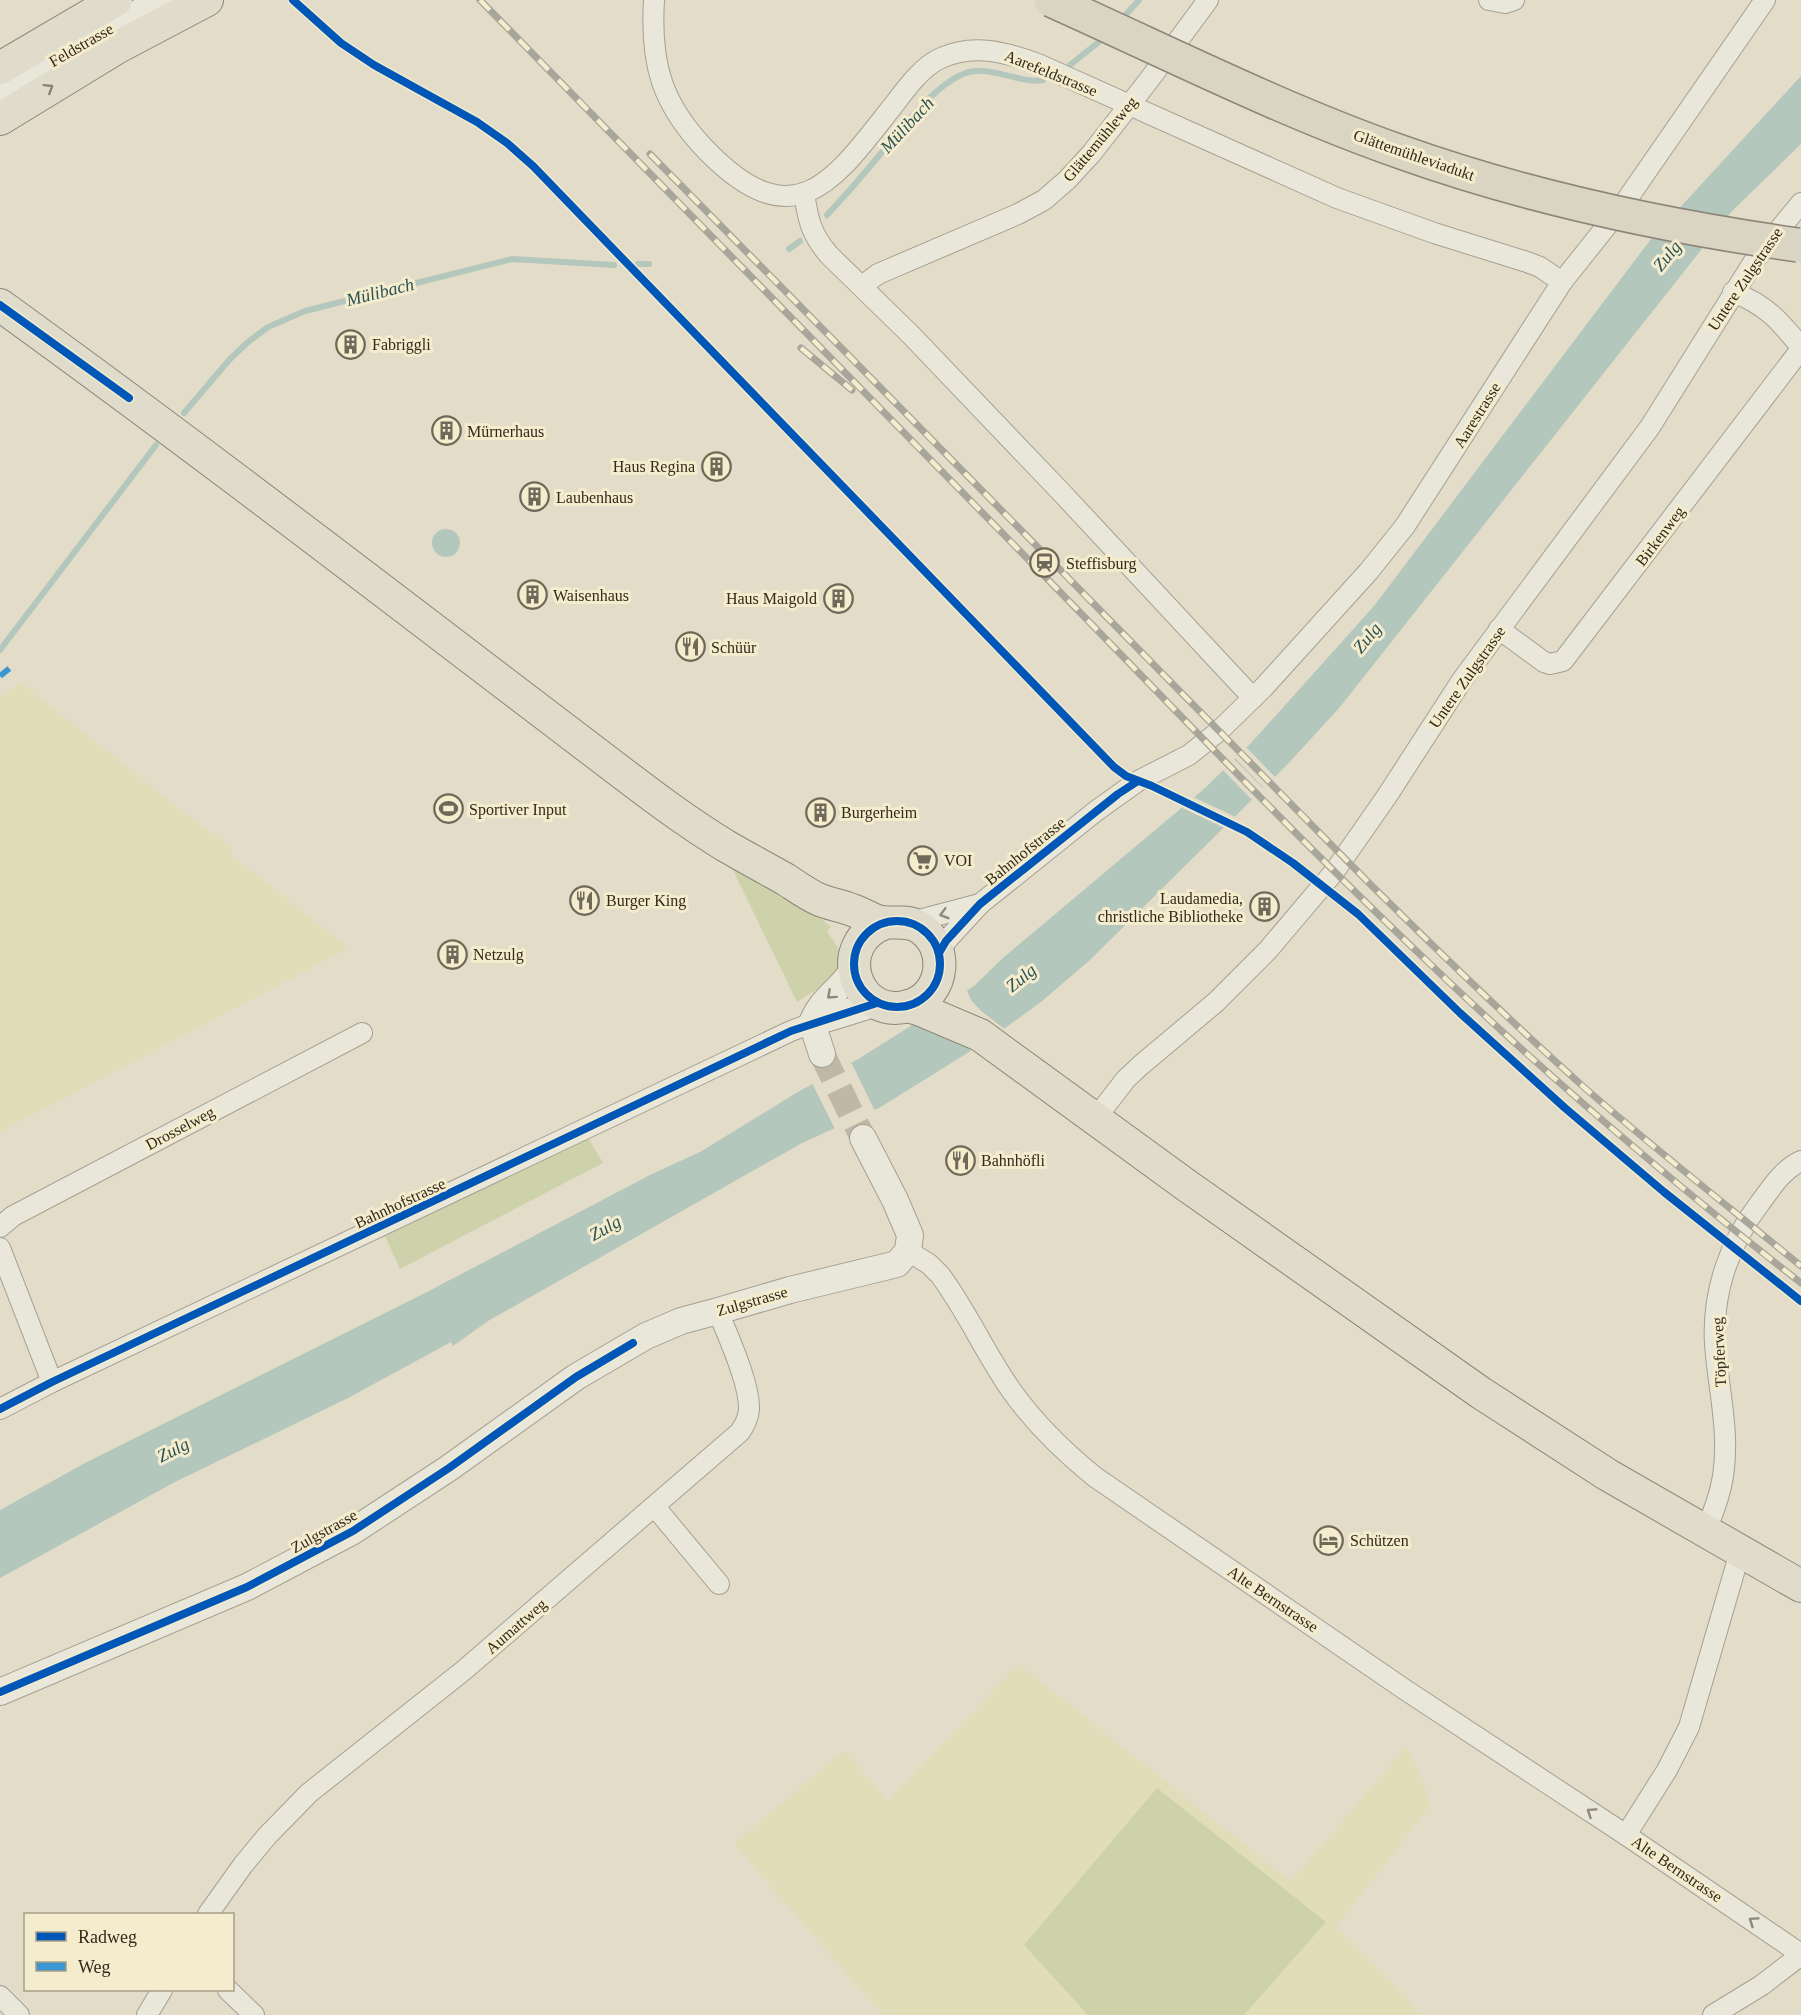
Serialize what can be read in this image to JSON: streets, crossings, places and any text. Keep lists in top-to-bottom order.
{
  "streets": {
    "highway": ["Glättemühleviadukt"],
    "main road": ["Feldstrasse"],
    "street": [
      "Aarefeldstrasse",
      "Glättemühleweg",
      "Untere Zulgstrasse",
      "Aarestrasse",
      "Birkenweg",
      "Bahnhofstrasse",
      "Drosselweg",
      "Zulgstrasse",
      "Töpferweg",
      "Alte Bernstrasse",
      "Aumattweg"
    ]
  },
  "crossings": [
    ["Aarefeldstrasse", "Glättemühleweg"],
    ["Aarefeldstrasse", "Aarestrasse"],
    ["Untere Zulgstrasse", "Birkenweg"],
    ["Aarestrasse", "Bahnhofstrasse"],
    ["Zulgstrasse", "Alte Bernstrasse"],
    ["Zulgstrasse", "Aumattweg"]
  ],
  "one_way": ["Alte Bernstrasse"],
  "water": ["Mülibach", "Zulg"],
  "places": {
    "building": [
      "Fabriggli",
      "Mürnerhaus",
      "Haus Regina",
      "Laubenhaus",
      "Waisenhaus",
      "Haus Maigold",
      "Burgerheim",
      "Laudamedia, christliche Bibliotheke",
      "Netzulg"
    ],
    "station": ["Steffisburg"],
    "restaurant": ["Schüür", "Burger King", "Bahnhöfli"],
    "sports": ["Sportiver Input"],
    "supermarket": ["VOI"],
    "hotel": ["Schützen"]
  },
  "legend": ["Radweg", "Weg"]
}
